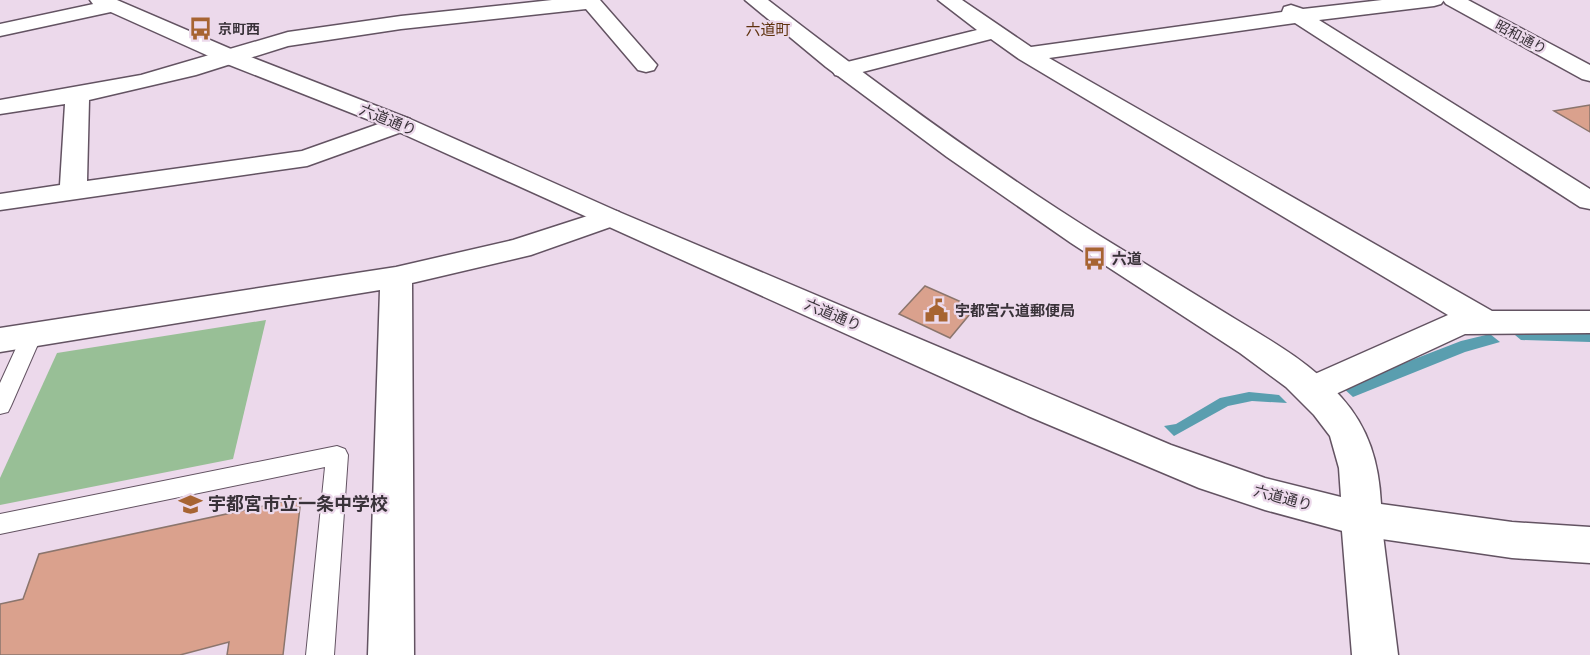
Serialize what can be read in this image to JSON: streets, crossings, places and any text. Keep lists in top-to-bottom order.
{
  "streets": {
    "street": ["昭和通り", "六道通り"]
  },
  "districts": ["六道町"],
  "places": {
    "bus stop": ["京町西", "六道"],
    "public building": ["宇都宮六道郵便局"],
    "school or university": ["宇都宮市立一条中学校"]
  }
}
